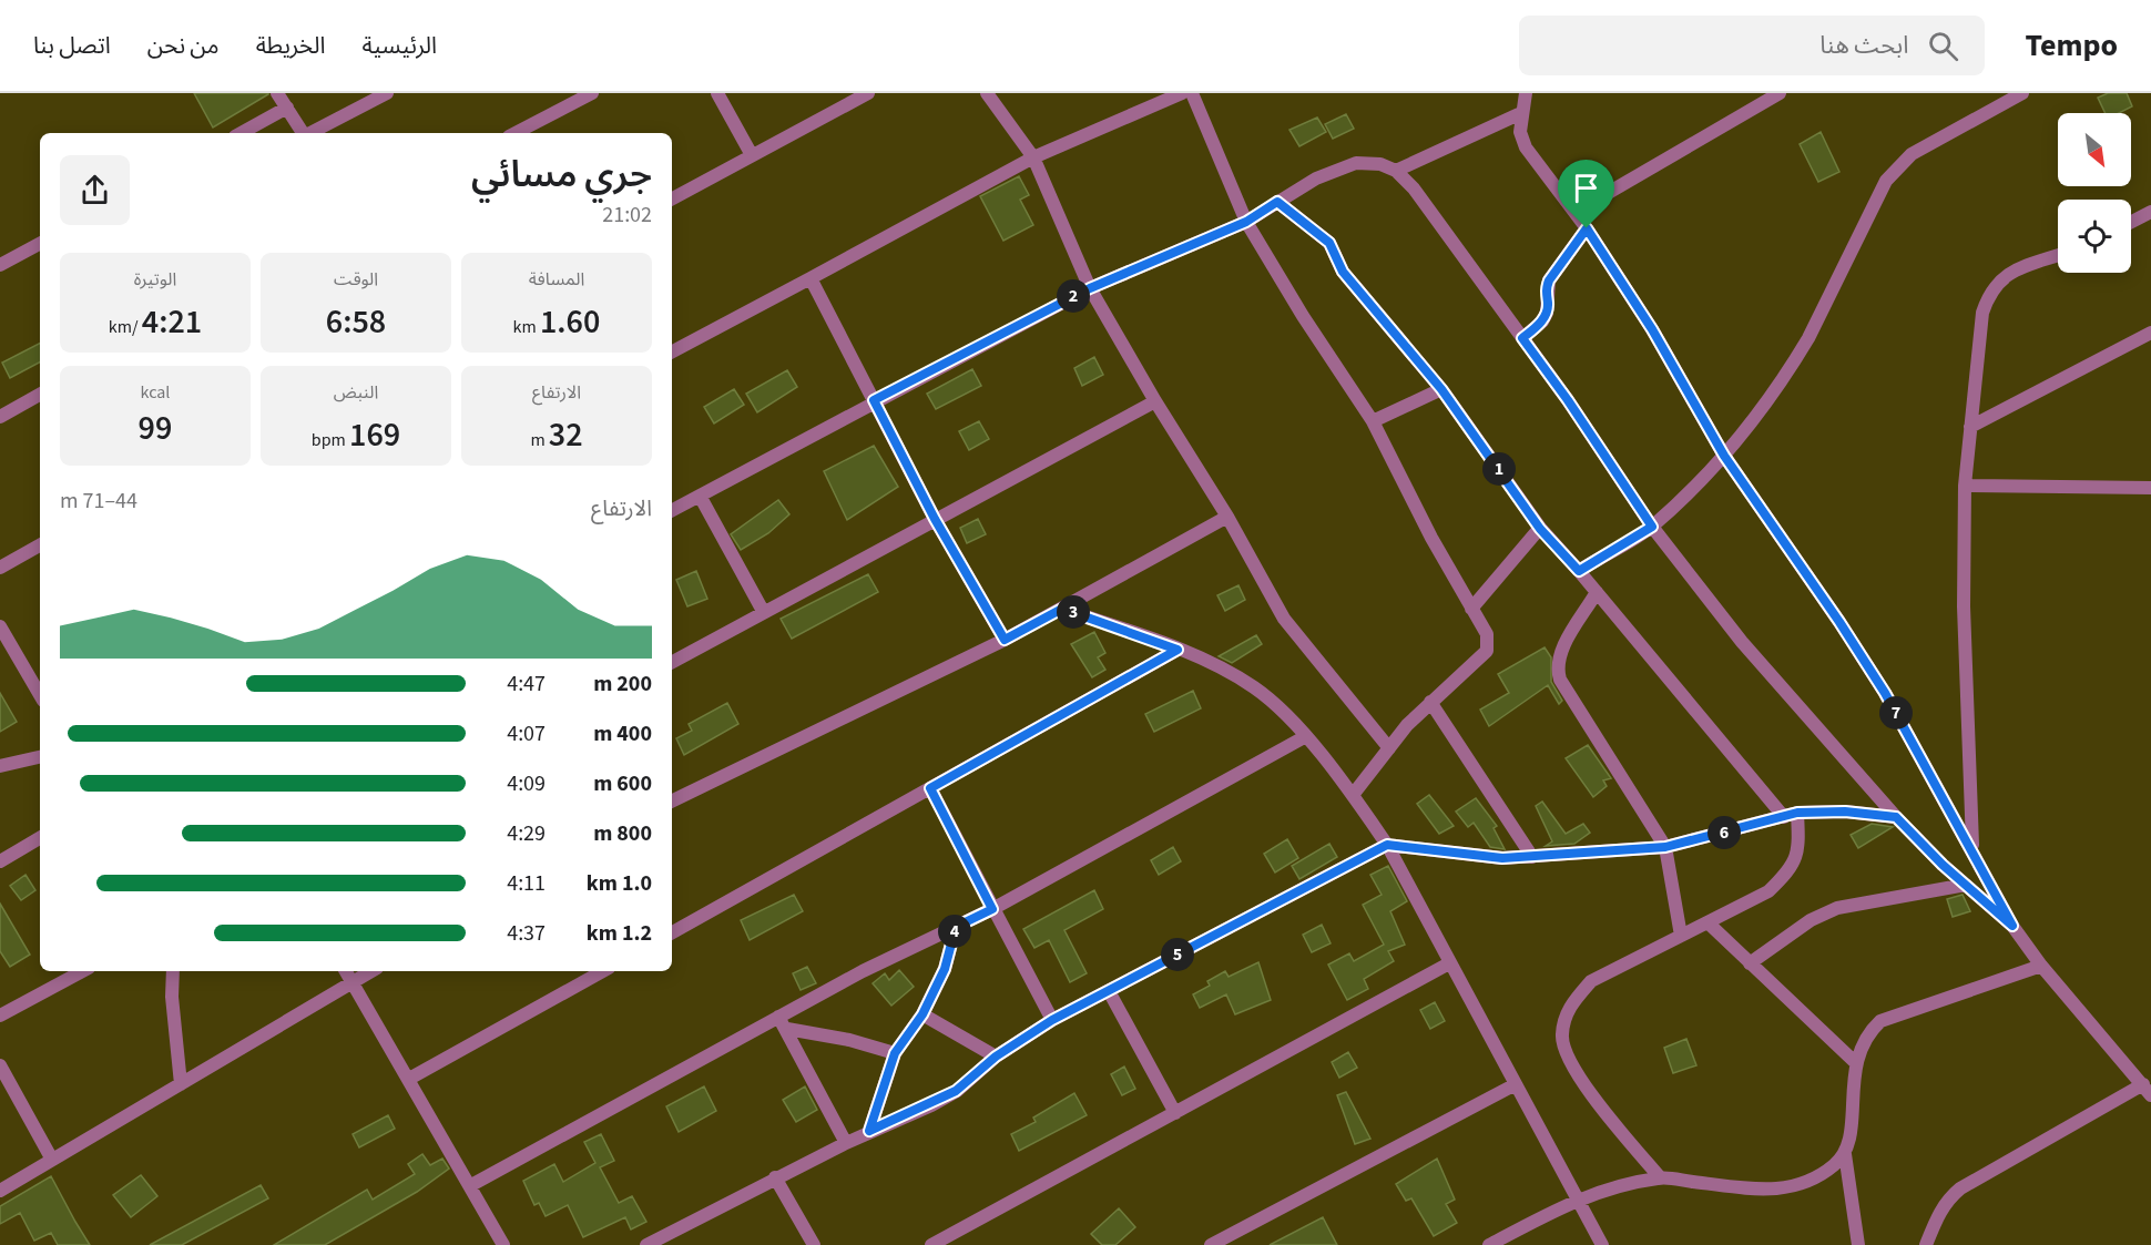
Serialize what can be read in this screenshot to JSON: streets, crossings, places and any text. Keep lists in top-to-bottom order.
{
  "north": "bottom right",
  "page": {
    "header": "Tempo",
    "search": "ابحث هنا",
    "nav": [
      "الرئيسية",
      "الخريطة",
      "من نحن",
      "اتصل بنا"
    ],
    "heading": ["جري مسائي", "21:02"],
    "stats": [
      ["المسافة", "1.60 km"],
      ["الوقت", "6:58"],
      ["الوتيرة", "4:21 /km"],
      ["الارتفاع", "32 m"],
      ["النبض", "169 bpm"],
      ["kcal", "99"]
    ],
    "pins": [
      "2",
      "1",
      "3",
      "7",
      "6",
      "4",
      "5"
    ],
    "chart": ["الارتفاع", "44–71 m"],
    "list": [
      {
        "name": "200 m",
        "note": "4:47"
      },
      {
        "name": "400 m",
        "note": "4:07"
      },
      {
        "name": "600 m",
        "note": "4:09"
      },
      {
        "name": "800 m",
        "note": "4:29"
      },
      {
        "name": "1.0 km",
        "note": "4:11"
      },
      {
        "name": "1.2 km",
        "note": "4:37"
      }
    ]
  }
}
